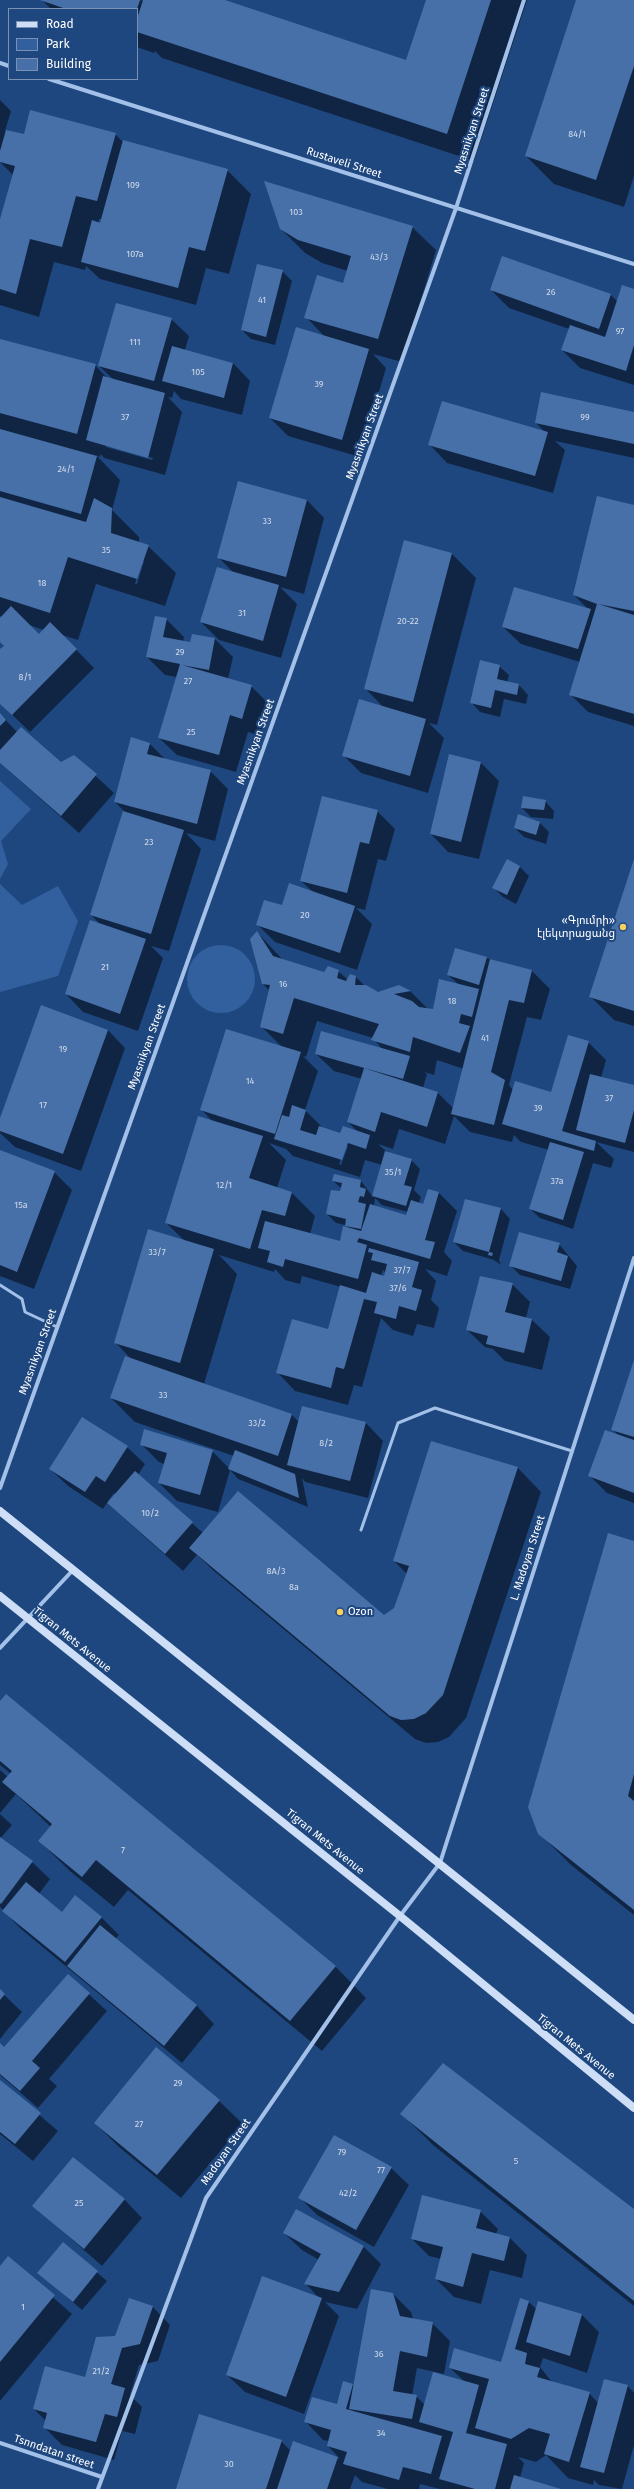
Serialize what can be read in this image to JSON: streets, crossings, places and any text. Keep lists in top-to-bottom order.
{
  "streets": {
    "main road": ["Tigran Mets Avenue"],
    "street": [
      "Myasnikyan Street",
      "Rustaveli Street",
      "L. Madoyan Street",
      "Madoyan Street",
      "Tsnndatan street"
    ]
  },
  "crossings": [
    ["Myasnikyan Street", "Rustaveli Street"],
    ["L. Madoyan Street", "Madoyan Street"],
    ["Tigran Mets Avenue", "Madoyan Street"],
    ["Madoyan Street", "Tsnndatan street"]
  ],
  "places": ["«Գյումրի» էլեկտրացանց", "Ozon"],
  "house_numbers": [
    "84/1",
    "109",
    "103",
    "107a",
    "43/3",
    "26",
    "41",
    "97",
    "111",
    "105",
    "39",
    "37",
    "99",
    "24/1",
    "33",
    "35",
    "18",
    "31",
    "20-22",
    "29",
    "8/1",
    "27",
    "25",
    "23",
    "20",
    "21",
    "16",
    "18",
    "41",
    "19",
    "14",
    "37",
    "17",
    "39",
    "35/1",
    "37a",
    "12/1",
    "15a",
    "33/7",
    "37/7",
    "37/6",
    "33",
    "33/2",
    "8/2",
    "10/2",
    "8A/3",
    "8a",
    "7",
    "29",
    "27",
    "79",
    "5",
    "77",
    "42/2",
    "25",
    "1",
    "36",
    "21/2",
    "34",
    "30"
  ],
  "legend": ["Road", "Park", "Building"]
}
